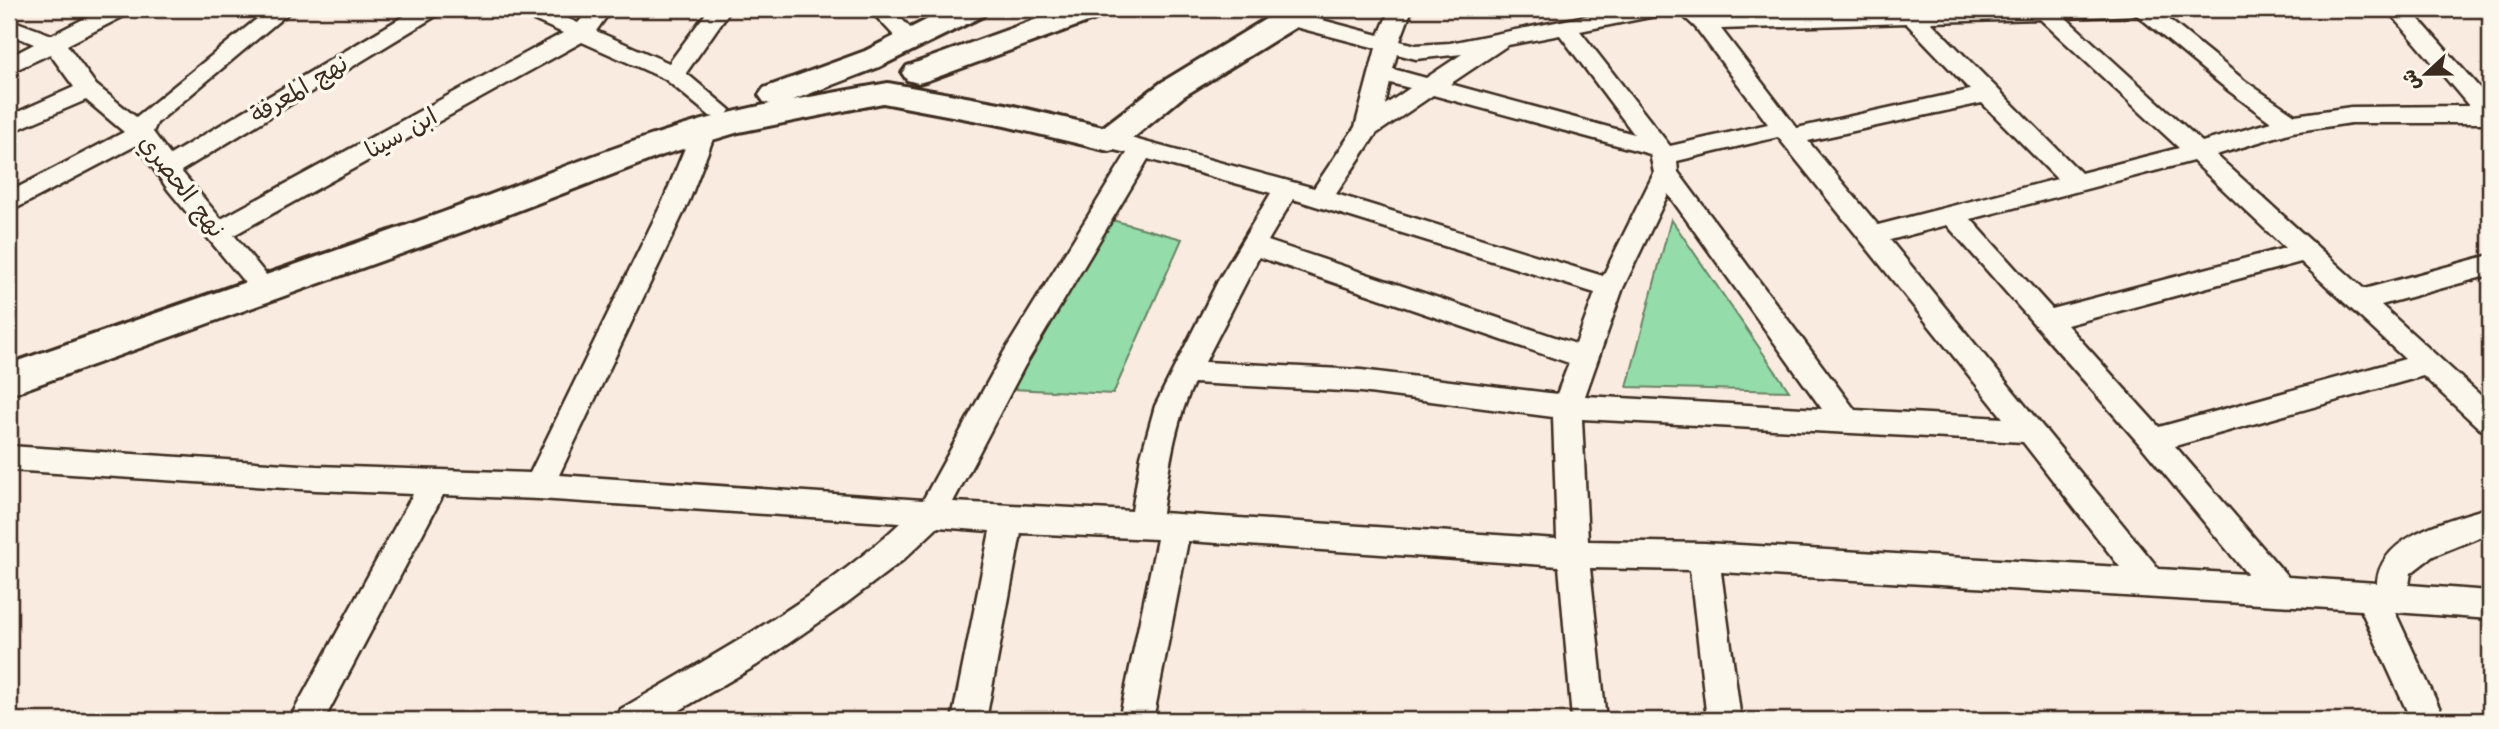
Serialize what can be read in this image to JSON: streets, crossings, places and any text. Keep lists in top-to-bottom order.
{
  "streets": {
    "street": ["نهج المعرفة", "ابن سينا", "نهج الحصري"]
  },
  "crossings": [
    ["نهج المعرفة", "نهج الحصري"],
    ["ابن سينا", "نهج الحصري"]
  ],
  "north": "left"
}
